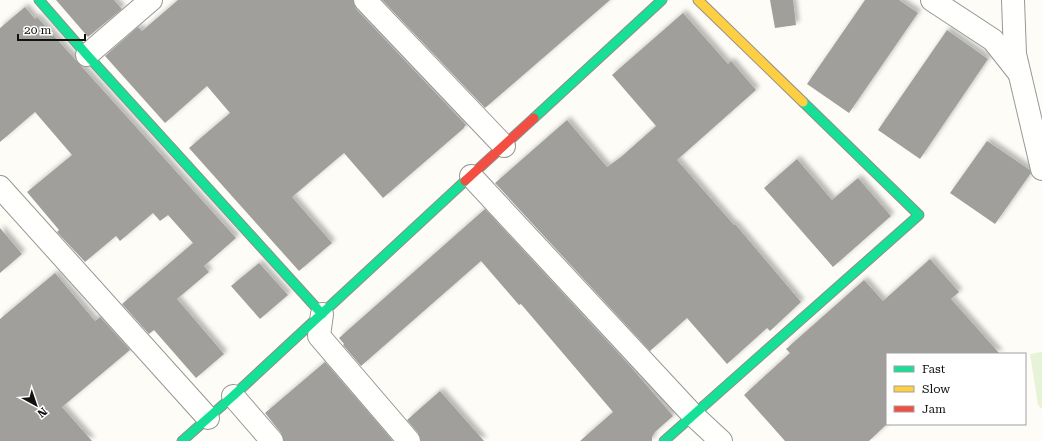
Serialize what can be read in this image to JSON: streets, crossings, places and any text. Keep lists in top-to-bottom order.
{
  "legend": ["Fast", "Slow", "Jam"],
  "scale_bar": "20 m",
  "north": "bottom right"
}
